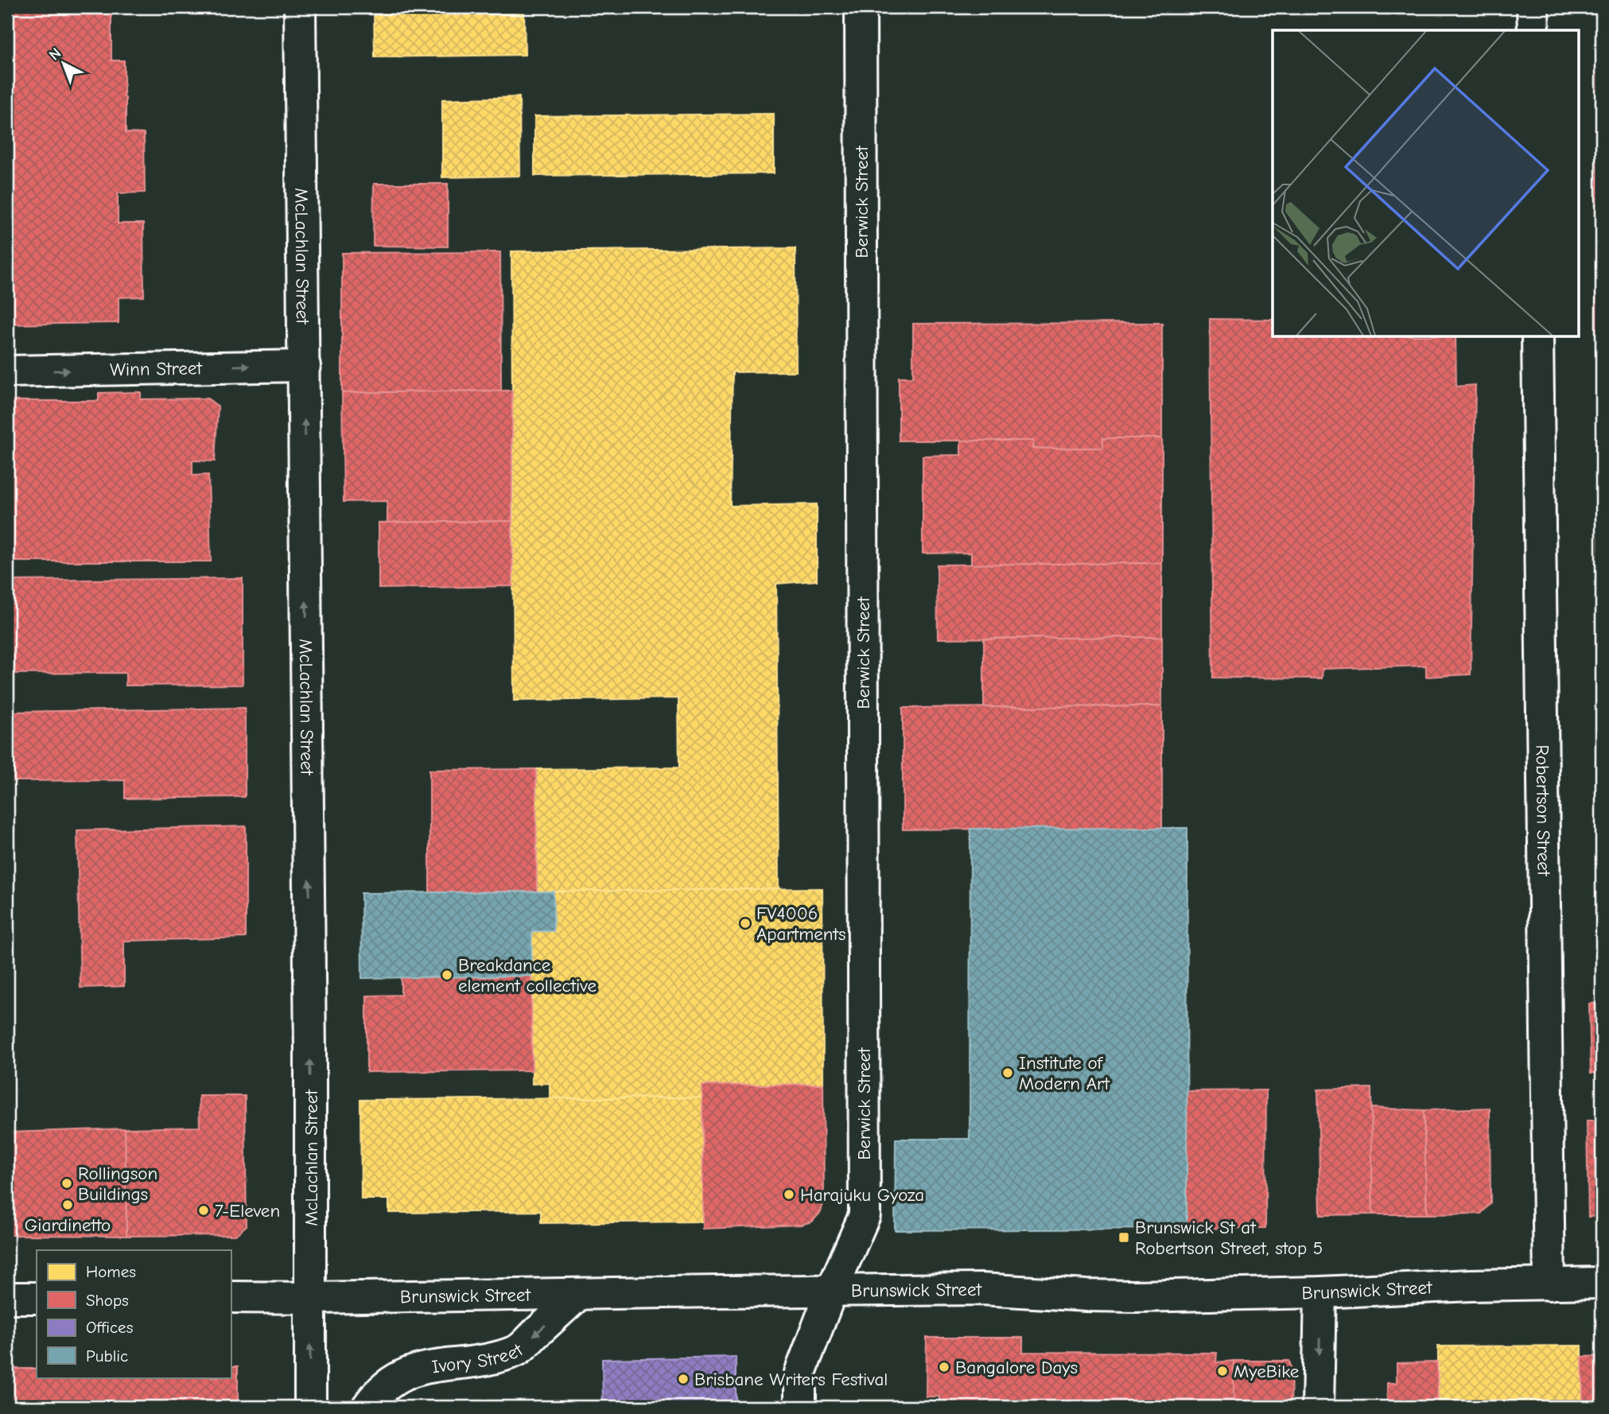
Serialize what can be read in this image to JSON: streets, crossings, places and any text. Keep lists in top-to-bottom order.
{
  "streets": {
    "main road": [
      "Berwick Street",
      "McLachlan Street",
      "Winn Street",
      "Robertson Street",
      "Brunswick Street",
      "Ivory Street"
    ]
  },
  "crossings": [
    ["Berwick Street", "Brunswick Street"],
    ["McLachlan Street", "Winn Street"],
    ["McLachlan Street", "Brunswick Street"],
    ["Robertson Street", "Brunswick Street"],
    ["Brunswick Street", "Ivory Street"]
  ],
  "one_way": ["McLachlan Street", "Winn Street", "Ivory Street"],
  "places": {
    "other": [
      "FV4006 Apartments",
      "Breakdance element collective",
      "Institute of Modern Art",
      "Rollingson Buildings",
      "Harajuku Gyoza",
      "Giardinetto",
      "7-Eleven",
      "Bangalore Days",
      "MyeBike",
      "Brisbane Writers Festival"
    ],
    "transit": ["Brunswick St at Robertson Street, stop 5"]
  },
  "legend": [
    "Homes",
    "Shops",
    "Offices",
    "Public"
  ],
  "north": "top left"
}
